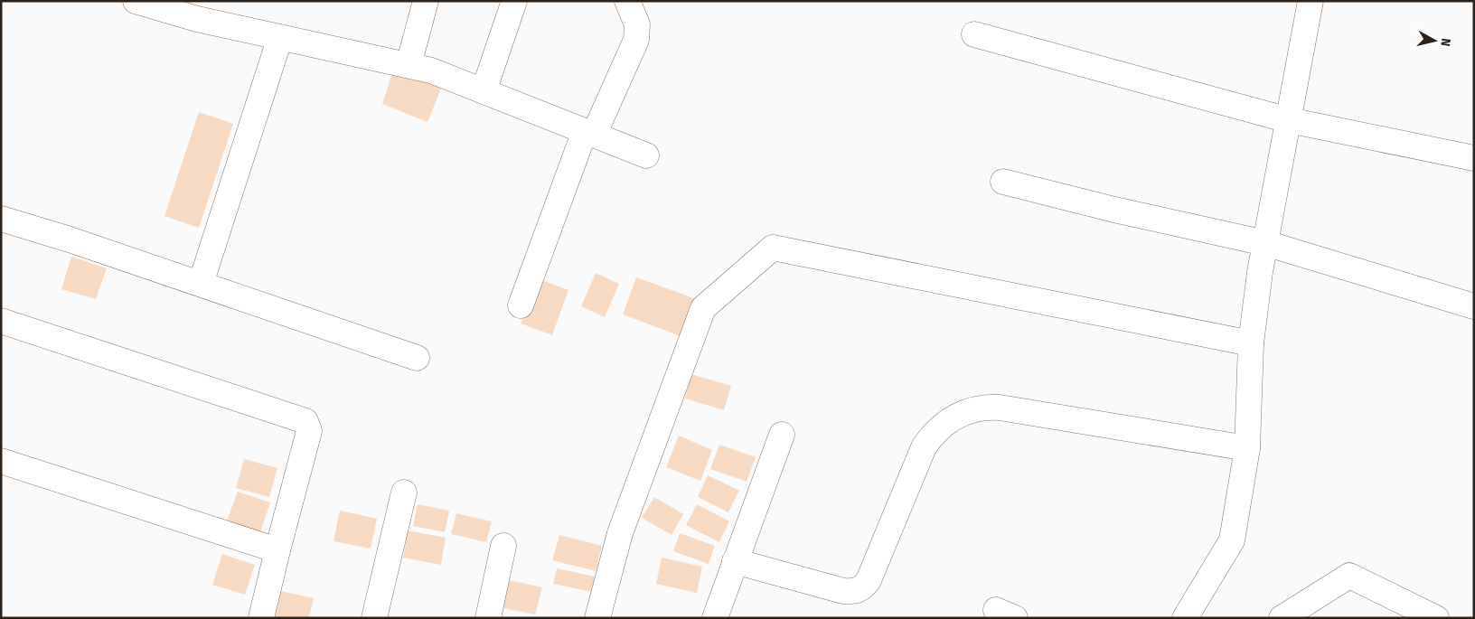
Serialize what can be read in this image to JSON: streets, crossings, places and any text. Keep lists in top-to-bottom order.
{
  "north": "right"
}
